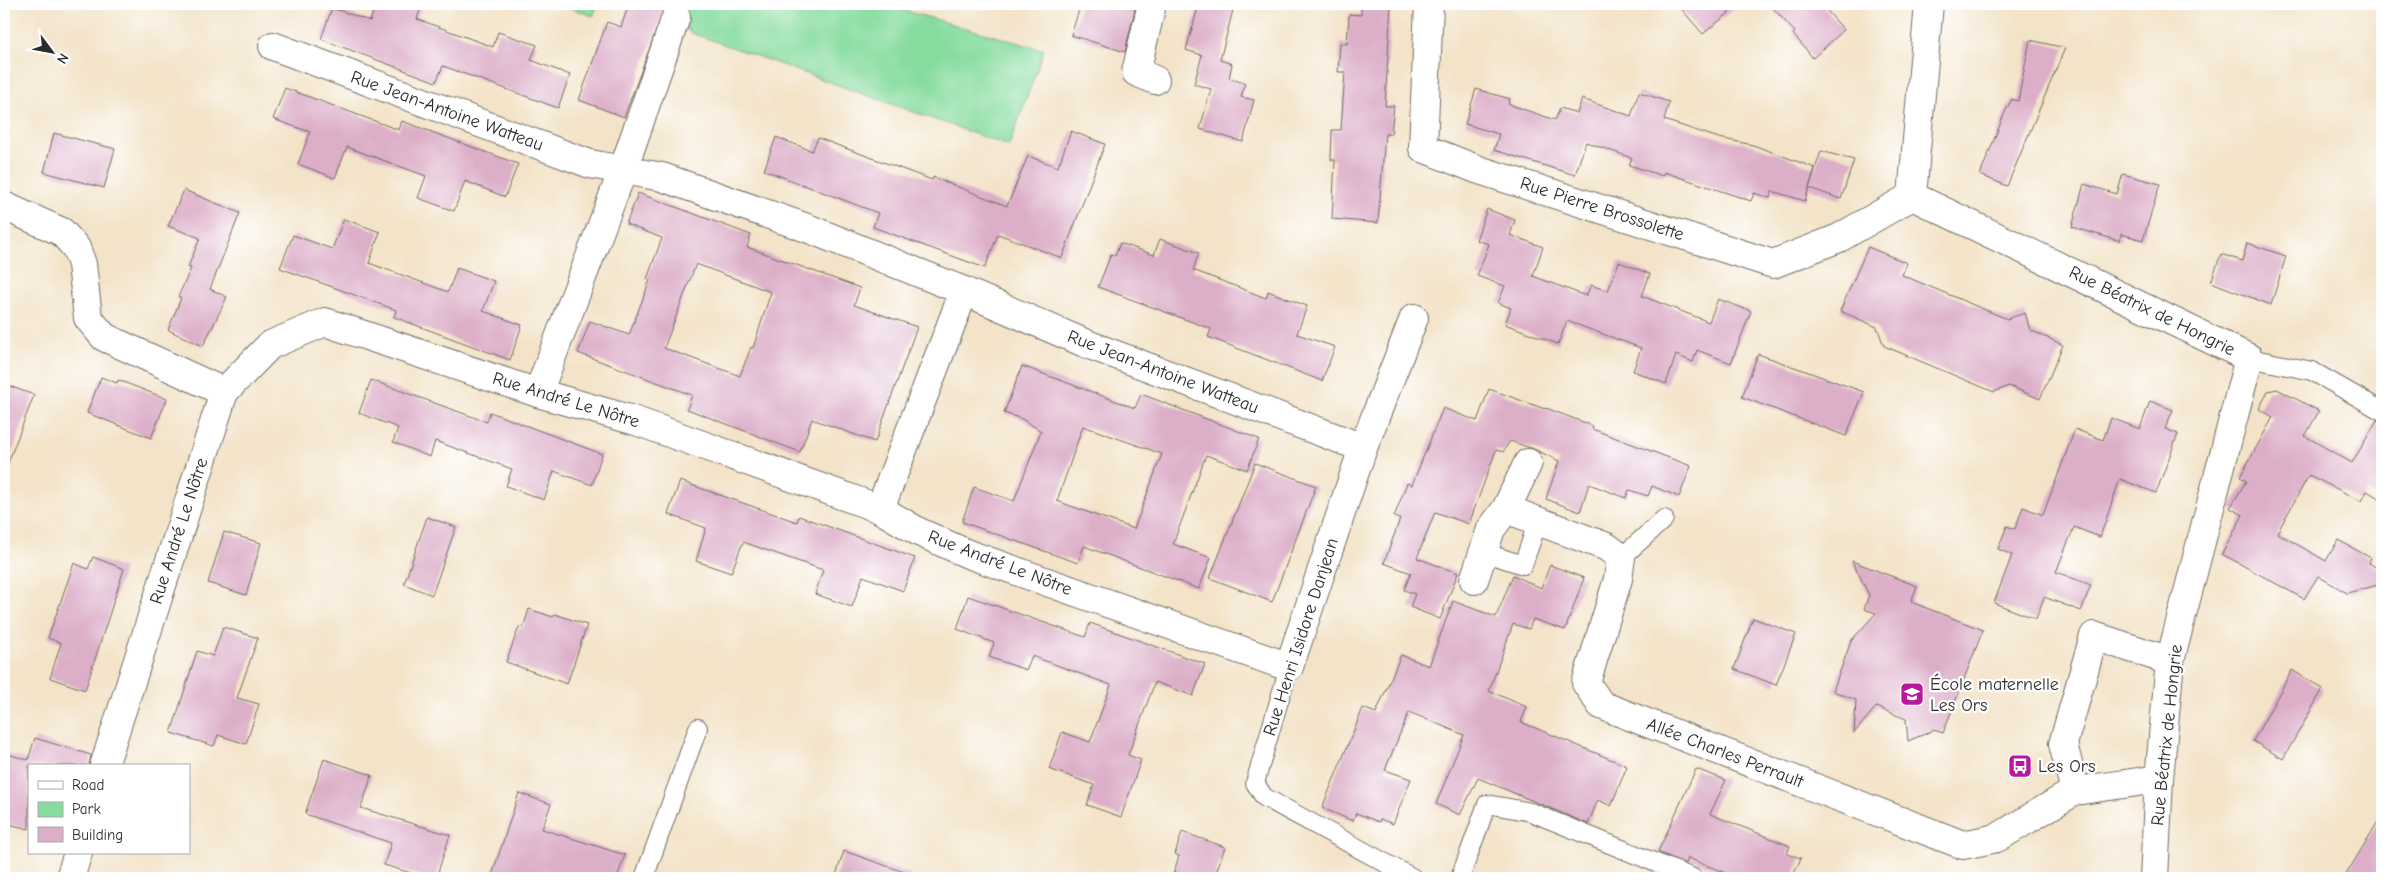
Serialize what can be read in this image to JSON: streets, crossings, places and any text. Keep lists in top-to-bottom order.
{
  "streets": {
    "street": [
      "Rue Jean-Antoine Watteau",
      "Rue Pierre Brossolette",
      "Rue Béatrix de Hongrie",
      "Rue André Le Nôtre",
      "Rue Henri Isidore Danjean",
      "Allée Charles Perrault"
    ]
  },
  "crossings": [
    ["Rue Jean-Antoine Watteau", "Rue Henri Isidore Danjean"],
    ["Rue Pierre Brossolette", "Rue Béatrix de Hongrie"],
    ["Rue Béatrix de Hongrie", "Allée Charles Perrault"],
    ["Rue André Le Nôtre", "Rue Henri Isidore Danjean"]
  ],
  "places": {
    "school or university": ["École maternelle Les Ors"],
    "bus stop": ["Les Ors"]
  },
  "legend": ["Road", "Park", "Building"],
  "north": "bottom right"
}
